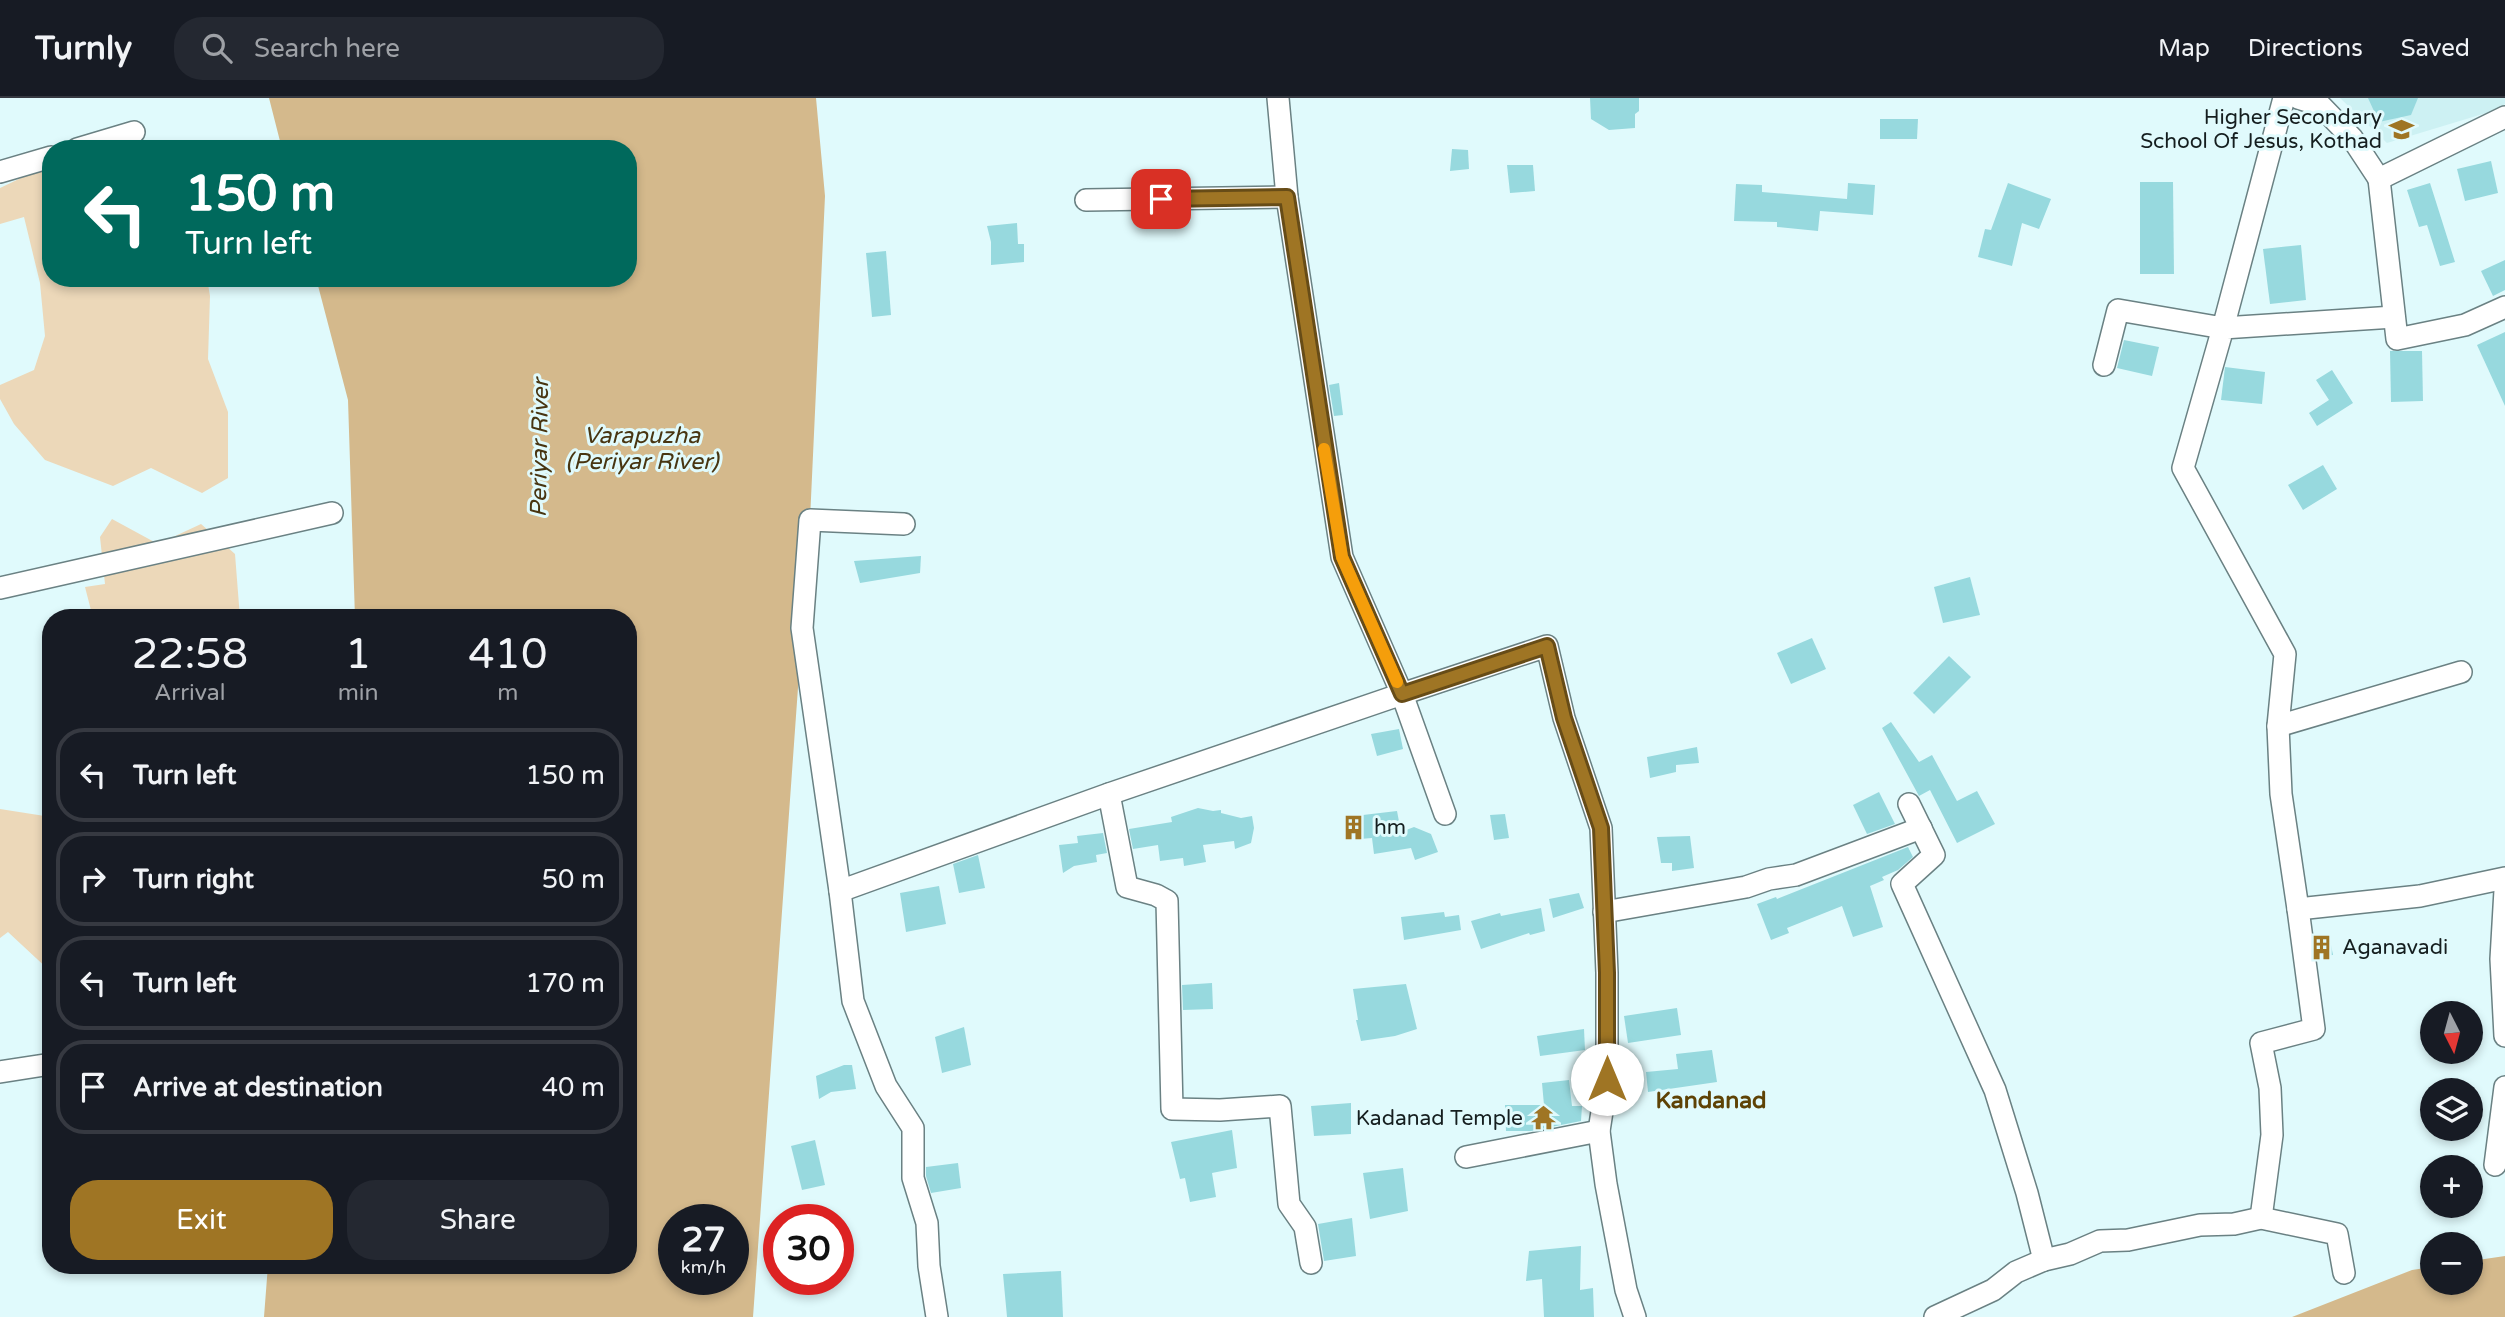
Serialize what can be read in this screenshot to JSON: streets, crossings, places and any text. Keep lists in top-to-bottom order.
{
  "districts": ["Kandanad"],
  "water": ["Varapuzha (Periyar River)", "Periyar River"],
  "places": {
    "school or university": ["Higher Secondary School Of Jesus, Kothad"],
    "building": ["hm", "Aganavadi"],
    "temple": ["Kadanad Temple"]
  },
  "north": "bottom",
  "page": {
    "header": "Turnly",
    "search": "Search here",
    "nav": ["Map", "Directions", "Saved"],
    "turn": ["150 m", "Turn left"],
    "eta": [
      "22:58",
      "Arrival",
      "1",
      "min",
      "410",
      "m"
    ],
    "list": [
      {
        "name": "Turn left",
        "value": "150 m"
      },
      {
        "name": "Turn right",
        "value": "50 m"
      },
      {
        "name": "Turn left",
        "value": "170 m"
      },
      {
        "name": "Arrive at destination",
        "value": "40 m"
      }
    ],
    "map_buttons": ["+", "−"],
    "buttons": ["Exit", "Share"],
    "speed": "27 km/h",
    "limit": "30"
  }
}
